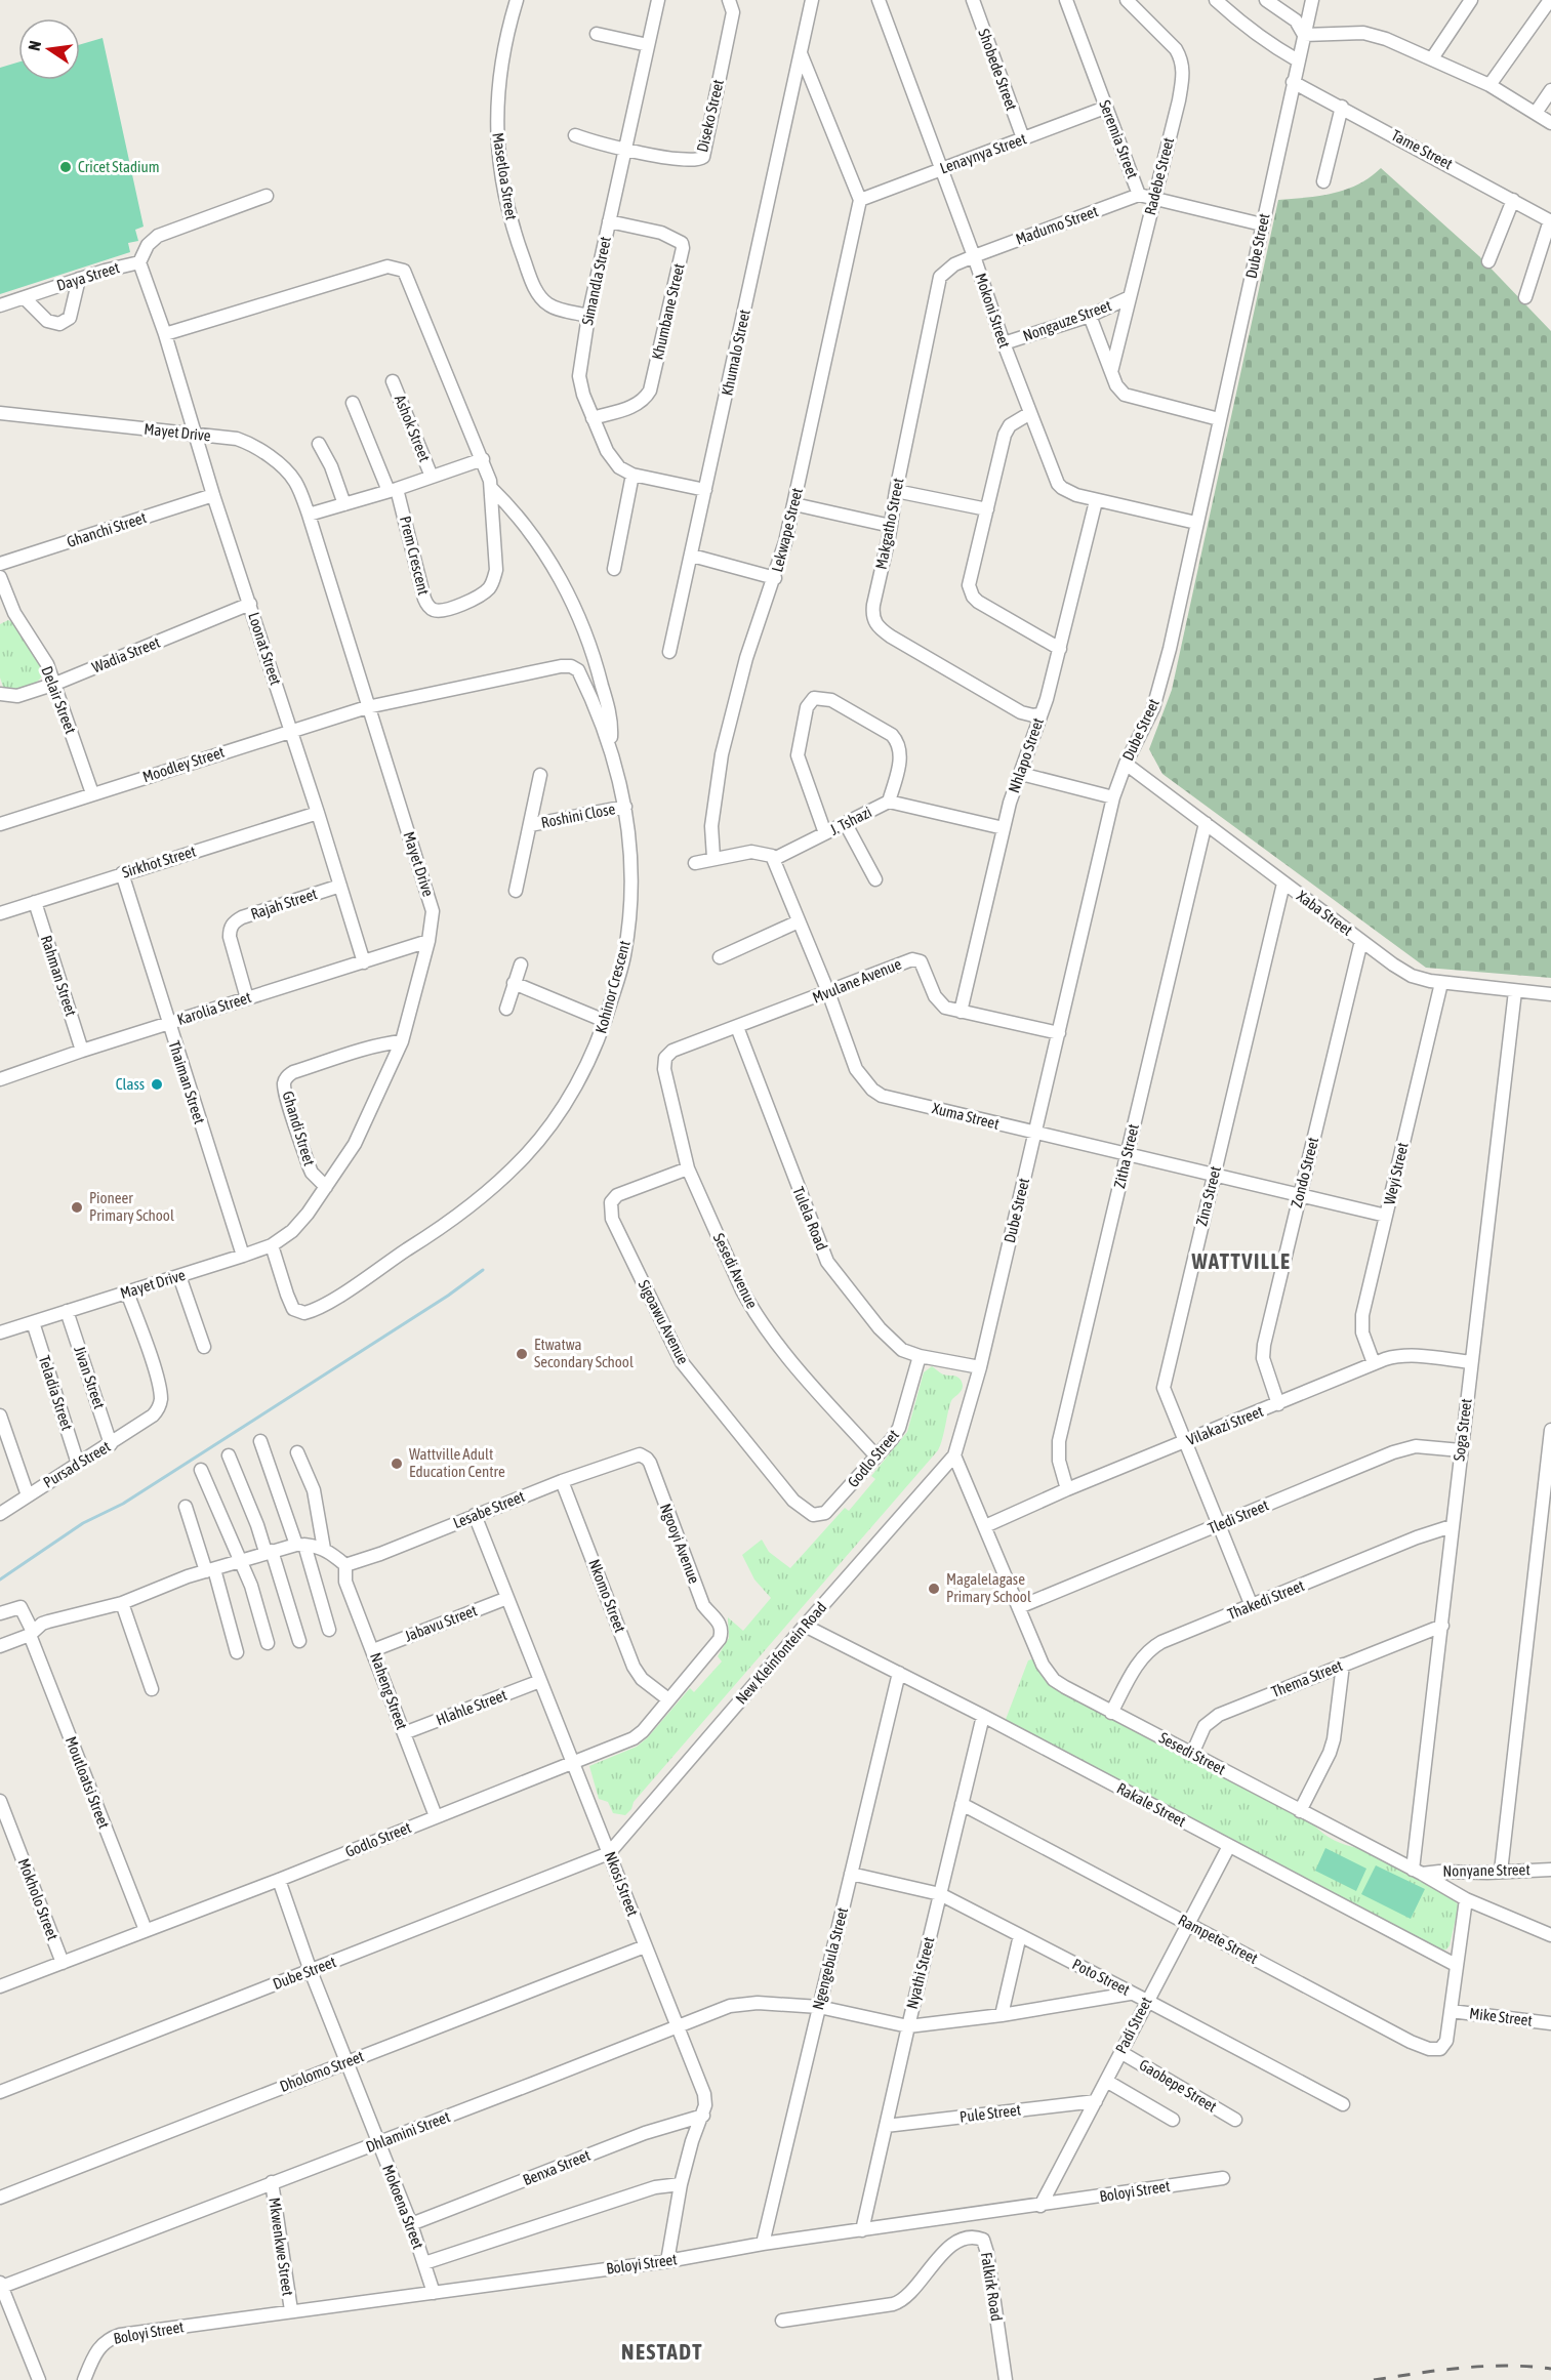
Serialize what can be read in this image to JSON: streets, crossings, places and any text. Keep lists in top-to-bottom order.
{
  "streets": {
    "street": [
      "Shobede Street",
      "Diseko Street",
      "Seremia Street",
      "Tame Street",
      "Lenaynya Street",
      "Masetloa Street",
      "Radebe Street",
      "Madumo Street",
      "Dube Street",
      "Daya Street",
      "Simandla Street",
      "Mokoni Street",
      "Khumbane Street",
      "Nongauze Street",
      "Khumalo Street",
      "Ashok Street",
      "Mayet Drive",
      "Makgatho Street",
      "Ghanchi Street",
      "Lekwape Street",
      "Prem Crescent",
      "Loonat Street",
      "Wadia Street",
      "Delair Street",
      "Nhlapo Street",
      "Moodley Street",
      "Roshini Close",
      "J. Tshazi",
      "Sirkhot Street",
      "Rajah Street",
      "Xaba Street",
      "Rahman Street",
      "Mvulane Avenue",
      "Kohinor Crescent",
      "Karolia Street",
      "Thaiman Street",
      "Xuma Street",
      "Ghandi Street",
      "Zitha Street",
      "Zondo Street",
      "Weyi Street",
      "Zina Street",
      "Tulela Road",
      "Sesedi Avenue",
      "Sigoawu Avenue",
      "Jivan Street",
      "Teladia Street",
      "Vilakazi Street",
      "Soga Street",
      "Godlo Street",
      "Pursad Street",
      "Lesabe Street",
      "Tledi Street",
      "Ngooyi Avenue",
      "Nkomo Street",
      "Thakedi Street",
      "Jabavu Street",
      "New Kleinfontein Road",
      "Thema Street",
      "Naheng Street",
      "Hlahle Street",
      "Sesedi Street",
      "Moutloatsi Street",
      "Rakale Street",
      "Nonyane Street",
      "Nkosi Street",
      "Mokholo Street",
      "Rampete Street",
      "Ngengebula Street",
      "Nyathi Street",
      "Poto Street",
      "Mike Street",
      "Padi Street",
      "Dholomo Street",
      "Gaobepe Street",
      "Pule Street",
      "Dhlamini Street",
      "Benxa Street",
      "Boloyi Street",
      "Mokoena Street",
      "Mkwenkwe Street",
      "Falkirk Road"
    ]
  },
  "crossings": [
    ["Shobede Street", "Lenaynya Street"],
    ["Diseko Street", "Simandla Street"],
    ["Seremia Street", "Lenaynya Street"],
    ["Seremia Street", "Radebe Street"],
    ["Seremia Street", "Madumo Street"],
    ["Seremia Street", "Dube Street"],
    ["Tame Street", "Dube Street"],
    ["Lenaynya Street", "Mokoni Street"],
    ["Lenaynya Street", "Lekwape Street"],
    ["Masetloa Street", "Simandla Street"],
    ["Radebe Street", "Nongauze Street"],
    ["Madumo Street", "Mokoni Street"],
    ["Madumo Street", "Makgatho Street"],
    ["Dube Street", "Mokoni Street"],
    ["Dube Street", "Xaba Street"],
    ["Dube Street", "Mvulane Avenue"],
    ["Dube Street", "Xuma Street"],
    ["Dube Street", "Tulela Road"],
    ["Dube Street", "New Kleinfontein Road"],
    ["Dube Street", "Sesedi Street"],
    ["Dube Street", "Nkosi Street"],
    ["Dube Street", "Mokoena Street"],
    ["Daya Street", "Prem Crescent"],
    ["Daya Street", "Loonat Street"],
    ["Simandla Street", "Khumbane Street"],
    ["Simandla Street", "Khumalo Street"],
    ["Mokoni Street", "Nongauze Street"],
    ["Mokoni Street", "Makgatho Street"],
    ["Mokoni Street", "Nhlapo Street"],
    ["Ashok Street", "Mayet Drive"],
    ["Ashok Street", "Prem Crescent"],
    ["Mayet Drive", "Loonat Street"],
    ["Mayet Drive", "Moodley Street"],
    ["Mayet Drive", "Kohinor Crescent"],
    ["Mayet Drive", "Karolia Street"],
    ["Mayet Drive", "Thaiman Street"],
    ["Mayet Drive", "Ghandi Street"],
    ["Mayet Drive", "Jivan Street"],
    ["Mayet Drive", "Teladia Street"],
    ["Mayet Drive", "Pursad Street"],
    ["Makgatho Street", "Nhlapo Street"],
    ["Ghanchi Street", "Loonat Street"],
    ["Prem Crescent", "Loonat Street"],
    ["Loonat Street", "Wadia Street"],
    ["Loonat Street", "Moodley Street"],
    ["Loonat Street", "Sirkhot Street"],
    ["Loonat Street", "Rajah Street"],
    ["Loonat Street", "Karolia Street"],
    ["Wadia Street", "Delair Street"],
    ["Delair Street", "Moodley Street"],
    ["Nhlapo Street", "J. Tshazi"],
    ["Nhlapo Street", "Mvulane Avenue"],
    ["Moodley Street", "Kohinor Crescent"],
    ["Roshini Close", "Kohinor Crescent"],
    ["J. Tshazi", "Xuma Street"],
    ["Sirkhot Street", "Rahman Street"],
    ["Sirkhot Street", "Thaiman Street"],
    ["Rajah Street", "Karolia Street"],
    ["Xaba Street", "Zitha Street"],
    ["Xaba Street", "Zondo Street"],
    ["Xaba Street", "Weyi Street"],
    ["Xaba Street", "Zina Street"],
    ["Xaba Street", "Soga Street"],
    ["Rahman Street", "Karolia Street"],
    ["Mvulane Avenue", "Xuma Street"],
    ["Mvulane Avenue", "Tulela Road"],
    ["Mvulane Avenue", "Sesedi Avenue"],
    ["Karolia Street", "Thaiman Street"],
    ["Xuma Street", "Zitha Street"],
    ["Xuma Street", "Zondo Street"],
    ["Xuma Street", "Weyi Street"],
    ["Xuma Street", "Zina Street"],
    ["Zitha Street", "Vilakazi Street"],
    ["Zondo Street", "Vilakazi Street"],
    ["Weyi Street", "Vilakazi Street"],
    ["Zina Street", "Vilakazi Street"],
    ["Zina Street", "Tledi Street"],
    ["Zina Street", "Thakedi Street"],
    ["Tulela Road", "Godlo Street"],
    ["Sesedi Avenue", "Sigoawu Avenue"],
    ["Sesedi Avenue", "Godlo Street"],
    ["Sigoawu Avenue", "Godlo Street"],
    ["Jivan Street", "Pursad Street"],
    ["Teladia Street", "Pursad Street"],
    ["Vilakazi Street", "Soga Street"],
    ["Vilakazi Street", "Sesedi Street"],
    ["Soga Street", "Tledi Street"],
    ["Soga Street", "Thakedi Street"],
    ["Soga Street", "Thema Street"],
    ["Soga Street", "Sesedi Street"],
    ["Soga Street", "Nonyane Street"],
    ["Godlo Street", "Ngooyi Avenue"],
    ["Godlo Street", "Nkomo Street"],
    ["Godlo Street", "Naheng Street"],
    ["Godlo Street", "Moutloatsi Street"],
    ["Godlo Street", "Nkosi Street"],
    ["Godlo Street", "Mokholo Street"],
    ["Godlo Street", "Mokoena Street"],
    ["Lesabe Street", "Ngooyi Avenue"],
    ["Lesabe Street", "Nkomo Street"],
    ["Lesabe Street", "Naheng Street"],
    ["Lesabe Street", "Nkosi Street"],
    ["Tledi Street", "Sesedi Street"],
    ["Thakedi Street", "Sesedi Street"],
    ["Jabavu Street", "Naheng Street"],
    ["Jabavu Street", "Nkosi Street"],
    ["New Kleinfontein Road", "Sesedi Street"],
    ["New Kleinfontein Road", "Rakale Street"],
    ["New Kleinfontein Road", "Nkosi Street"],
    ["Thema Street", "Sesedi Street"],
    ["Naheng Street", "Hlahle Street"],
    ["Hlahle Street", "Nkosi Street"],
    ["Sesedi Street", "Nonyane Street"],
    ["Rakale Street", "Ngengebula Street"],
    ["Rakale Street", "Nyathi Street"],
    ["Rakale Street", "Padi Street"],
    ["Nkosi Street", "Dholomo Street"],
    ["Nkosi Street", "Dhlamini Street"],
    ["Nkosi Street", "Benxa Street"],
    ["Nkosi Street", "Boloyi Street"],
    ["Rampete Street", "Nyathi Street"],
    ["Rampete Street", "Mike Street"],
    ["Rampete Street", "Padi Street"],
    ["Ngengebula Street", "Poto Street"],
    ["Ngengebula Street", "Padi Street"],
    ["Ngengebula Street", "Dhlamini Street"],
    ["Ngengebula Street", "Boloyi Street"],
    ["Nyathi Street", "Poto Street"],
    ["Nyathi Street", "Padi Street"],
    ["Nyathi Street", "Pule Street"],
    ["Nyathi Street", "Boloyi Street"],
    ["Poto Street", "Padi Street"],
    ["Padi Street", "Gaobepe Street"],
    ["Padi Street", "Pule Street"],
    ["Padi Street", "Dhlamini Street"],
    ["Padi Street", "Boloyi Street"],
    ["Dholomo Street", "Mokoena Street"],
    ["Dhlamini Street", "Mokoena Street"],
    ["Dhlamini Street", "Mkwenkwe Street"],
    ["Benxa Street", "Mokoena Street"],
    ["Boloyi Street", "Mokoena Street"],
    ["Boloyi Street", "Mkwenkwe Street"]
  ],
  "districts": ["WATTVILLE", "NESTADT"],
  "places": [
    "Cricet Stadium",
    "Class",
    "Pioneer Primary School",
    "Etwatwa Secondary School",
    "Wattville Adult Education Centre",
    "Magalelagase Primary School"
  ],
  "north": "left"
}
